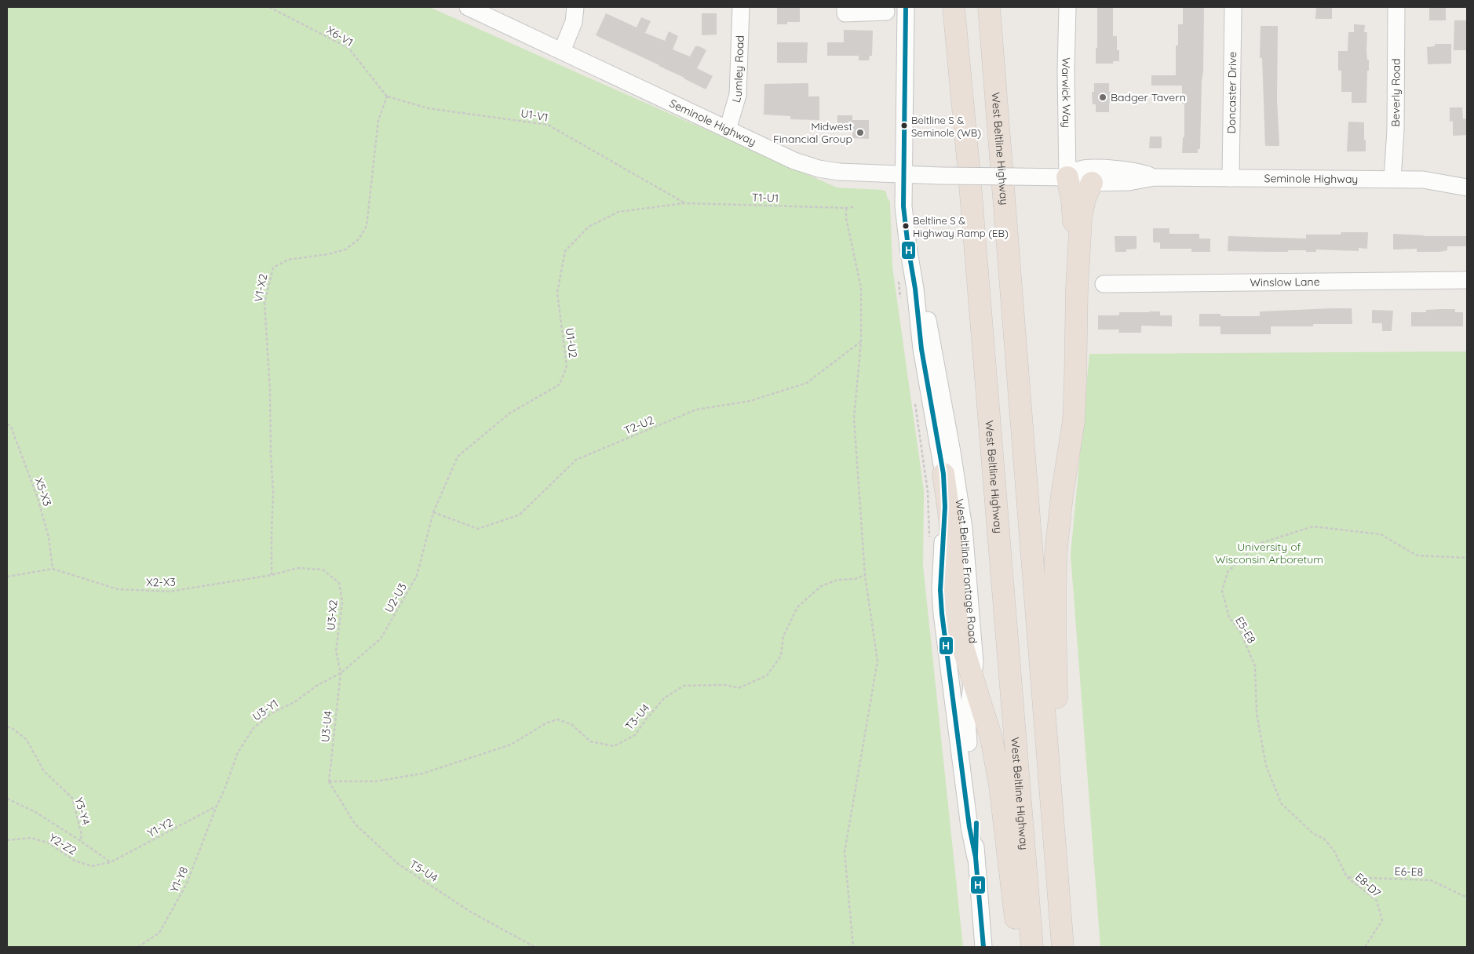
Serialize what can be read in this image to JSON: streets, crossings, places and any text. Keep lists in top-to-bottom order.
{
  "streets": {
    "highway": ["West Beltline Highway"],
    "street": [
      "Lumley Road",
      "Warwick Way",
      "Doncaster Drive",
      "Beverly Road",
      "Seminole Highway",
      "Winslow Lane",
      "West Beltline Frontage Road"
    ],
    "path": [
      "X6-V1",
      "U1-V1",
      "T1-U1",
      "V1-X2",
      "U1-U2",
      "T2-U2",
      "X5-X3",
      "X2-X3",
      "U2-U3",
      "U3-X2",
      "E5-E8",
      "U3-Y1",
      "T3-U4",
      "U3-U4",
      "Y3-Y4",
      "Y1-Y2",
      "Y2-Z2",
      "T5-U4",
      "E6-E8",
      "Y1-Y8",
      "E8-D7"
    ]
  },
  "crossings": [
    ["X6-V1", "U1-V1"],
    ["X6-V1", "V1-X2"],
    ["Lumley Road", "Seminole Highway"],
    ["Warwick Way", "Seminole Highway"],
    ["Doncaster Drive", "Seminole Highway"],
    ["Beverly Road", "Seminole Highway"],
    ["U1-V1", "T1-U1"],
    ["U1-V1", "V1-X2"],
    ["U1-V1", "U1-U2"],
    ["Seminole Highway", "West Beltline Frontage Road"],
    ["T1-U1", "U1-U2"],
    ["V1-X2", "X2-X3"],
    ["V1-X2", "U3-X2"],
    ["U1-U2", "T2-U2"],
    ["U1-U2", "U2-U3"],
    ["T2-U2", "U2-U3"],
    ["X5-X3", "X2-X3"],
    ["X2-X3", "U3-X2"],
    ["U2-U3", "U3-X2"],
    ["U2-U3", "U3-Y1"],
    ["U2-U3", "U3-U4"],
    ["U3-X2", "U3-Y1"],
    ["U3-X2", "U3-U4"],
    ["E5-E8", "E6-E8"],
    ["E5-E8", "E8-D7"],
    ["U3-Y1", "U3-U4"],
    ["U3-Y1", "Y1-Y2"],
    ["U3-Y1", "Y1-Y8"],
    ["T3-U4", "U3-U4"],
    ["T3-U4", "T5-U4"],
    ["U3-U4", "T5-U4"],
    ["Y1-Y2", "Y2-Z2"],
    ["Y1-Y2", "Y1-Y8"],
    ["E6-E8", "E8-D7"]
  ],
  "parks": ["University of Wisconsin Arboretum"],
  "places": [
    "Badger Tavern",
    "Beltline S & Seminole (WB)",
    "Midwest Financial Group",
    "Beltline S & Highway Ramp (EB)"
  ],
  "lines": ["transit line H"]
}
